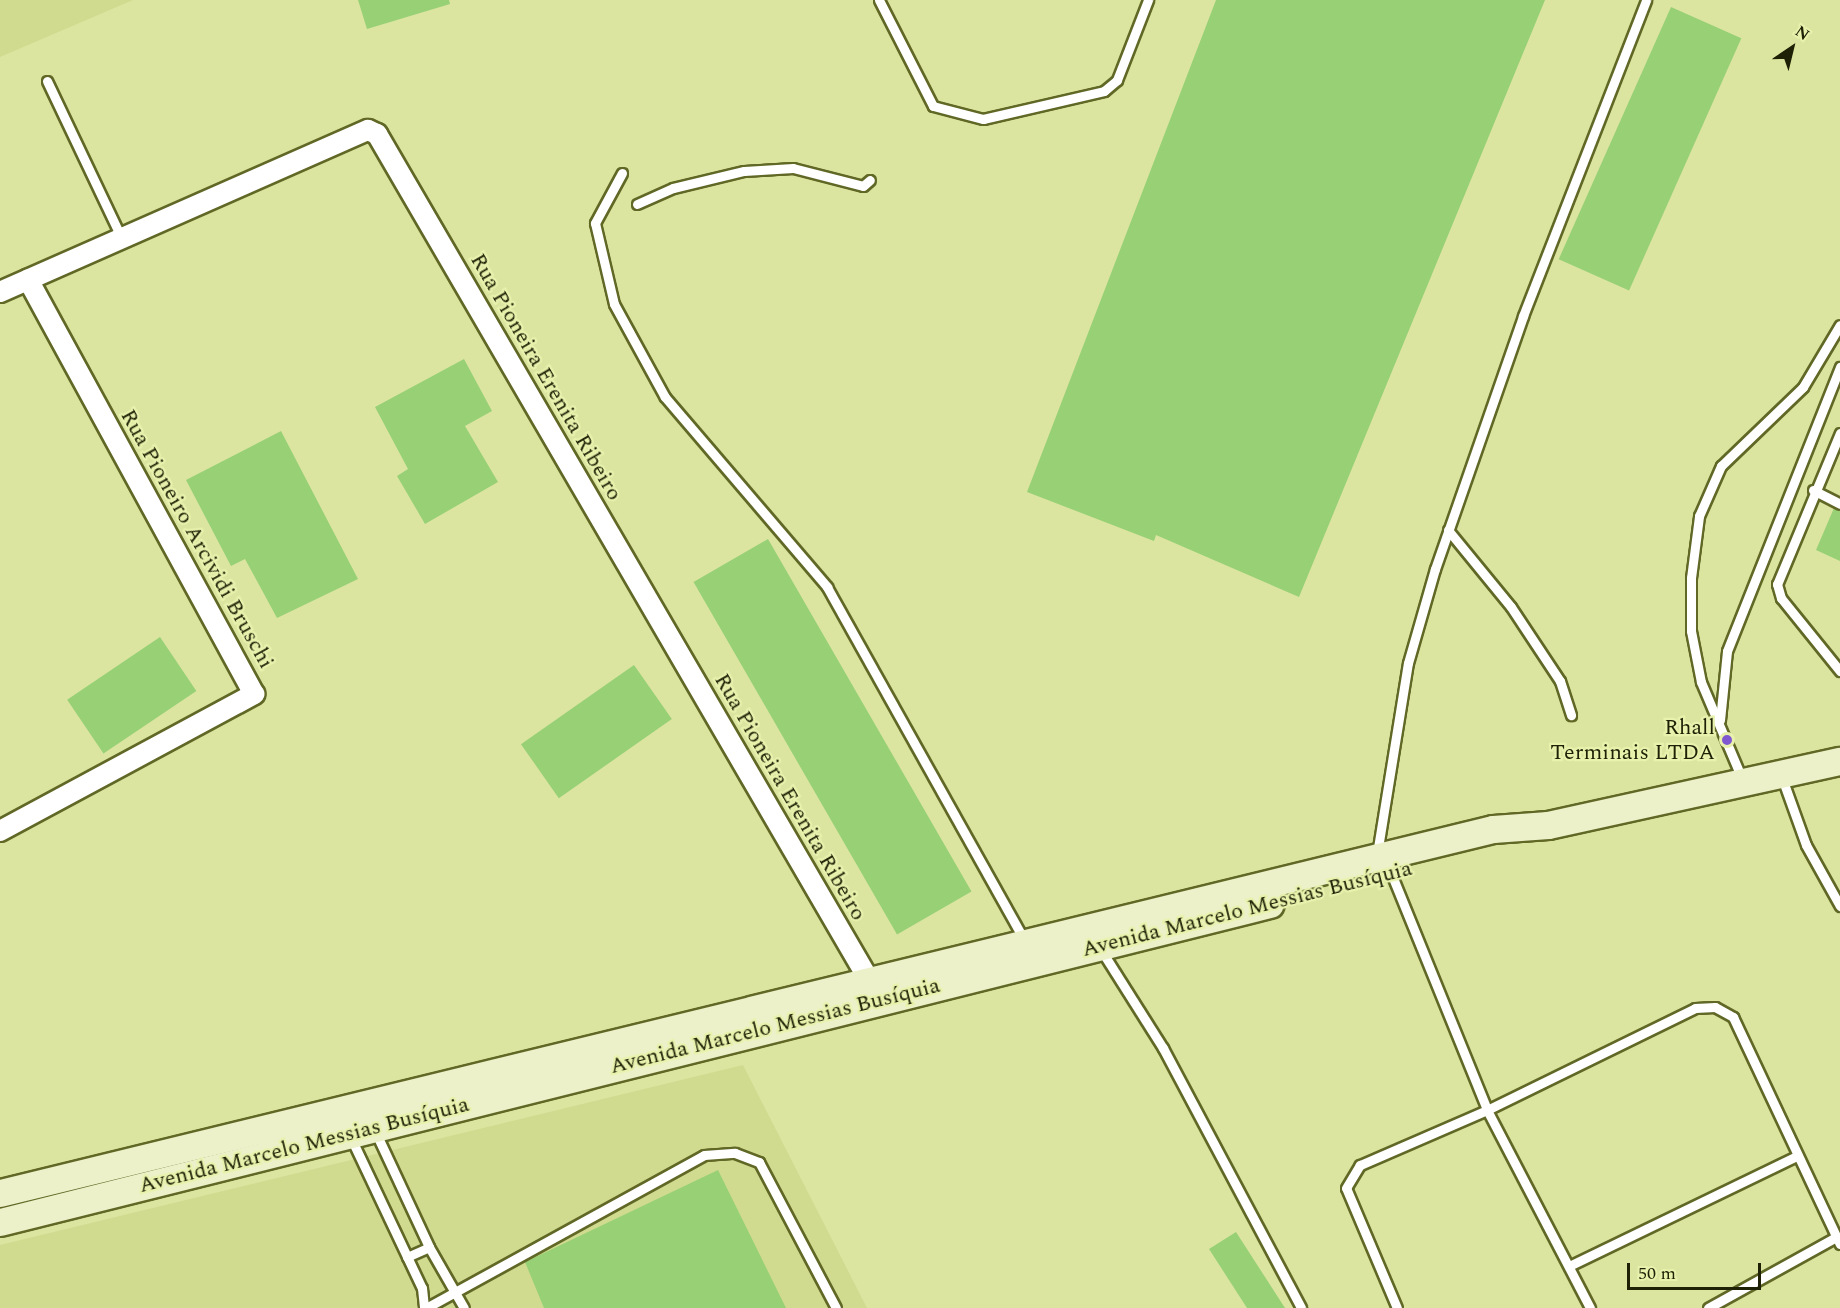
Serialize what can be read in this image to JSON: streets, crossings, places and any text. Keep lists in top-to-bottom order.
{
  "streets": {
    "street": ["Rua Pioneira Erenita Ribeiro", "Rua Pioneiro Arcividi Bruschi", "Avenida Marcelo Messias Busíquia"]
  },
  "crossings": [
    ["Rua Pioneira Erenita Ribeiro", "Rua Pioneiro Arcividi Bruschi"],
    ["Rua Pioneira Erenita Ribeiro", "Avenida Marcelo Messias Busíquia"]
  ],
  "places": ["Rhall Terminais LTDA"],
  "scale_bar": "50 m",
  "north": "top right"
}
